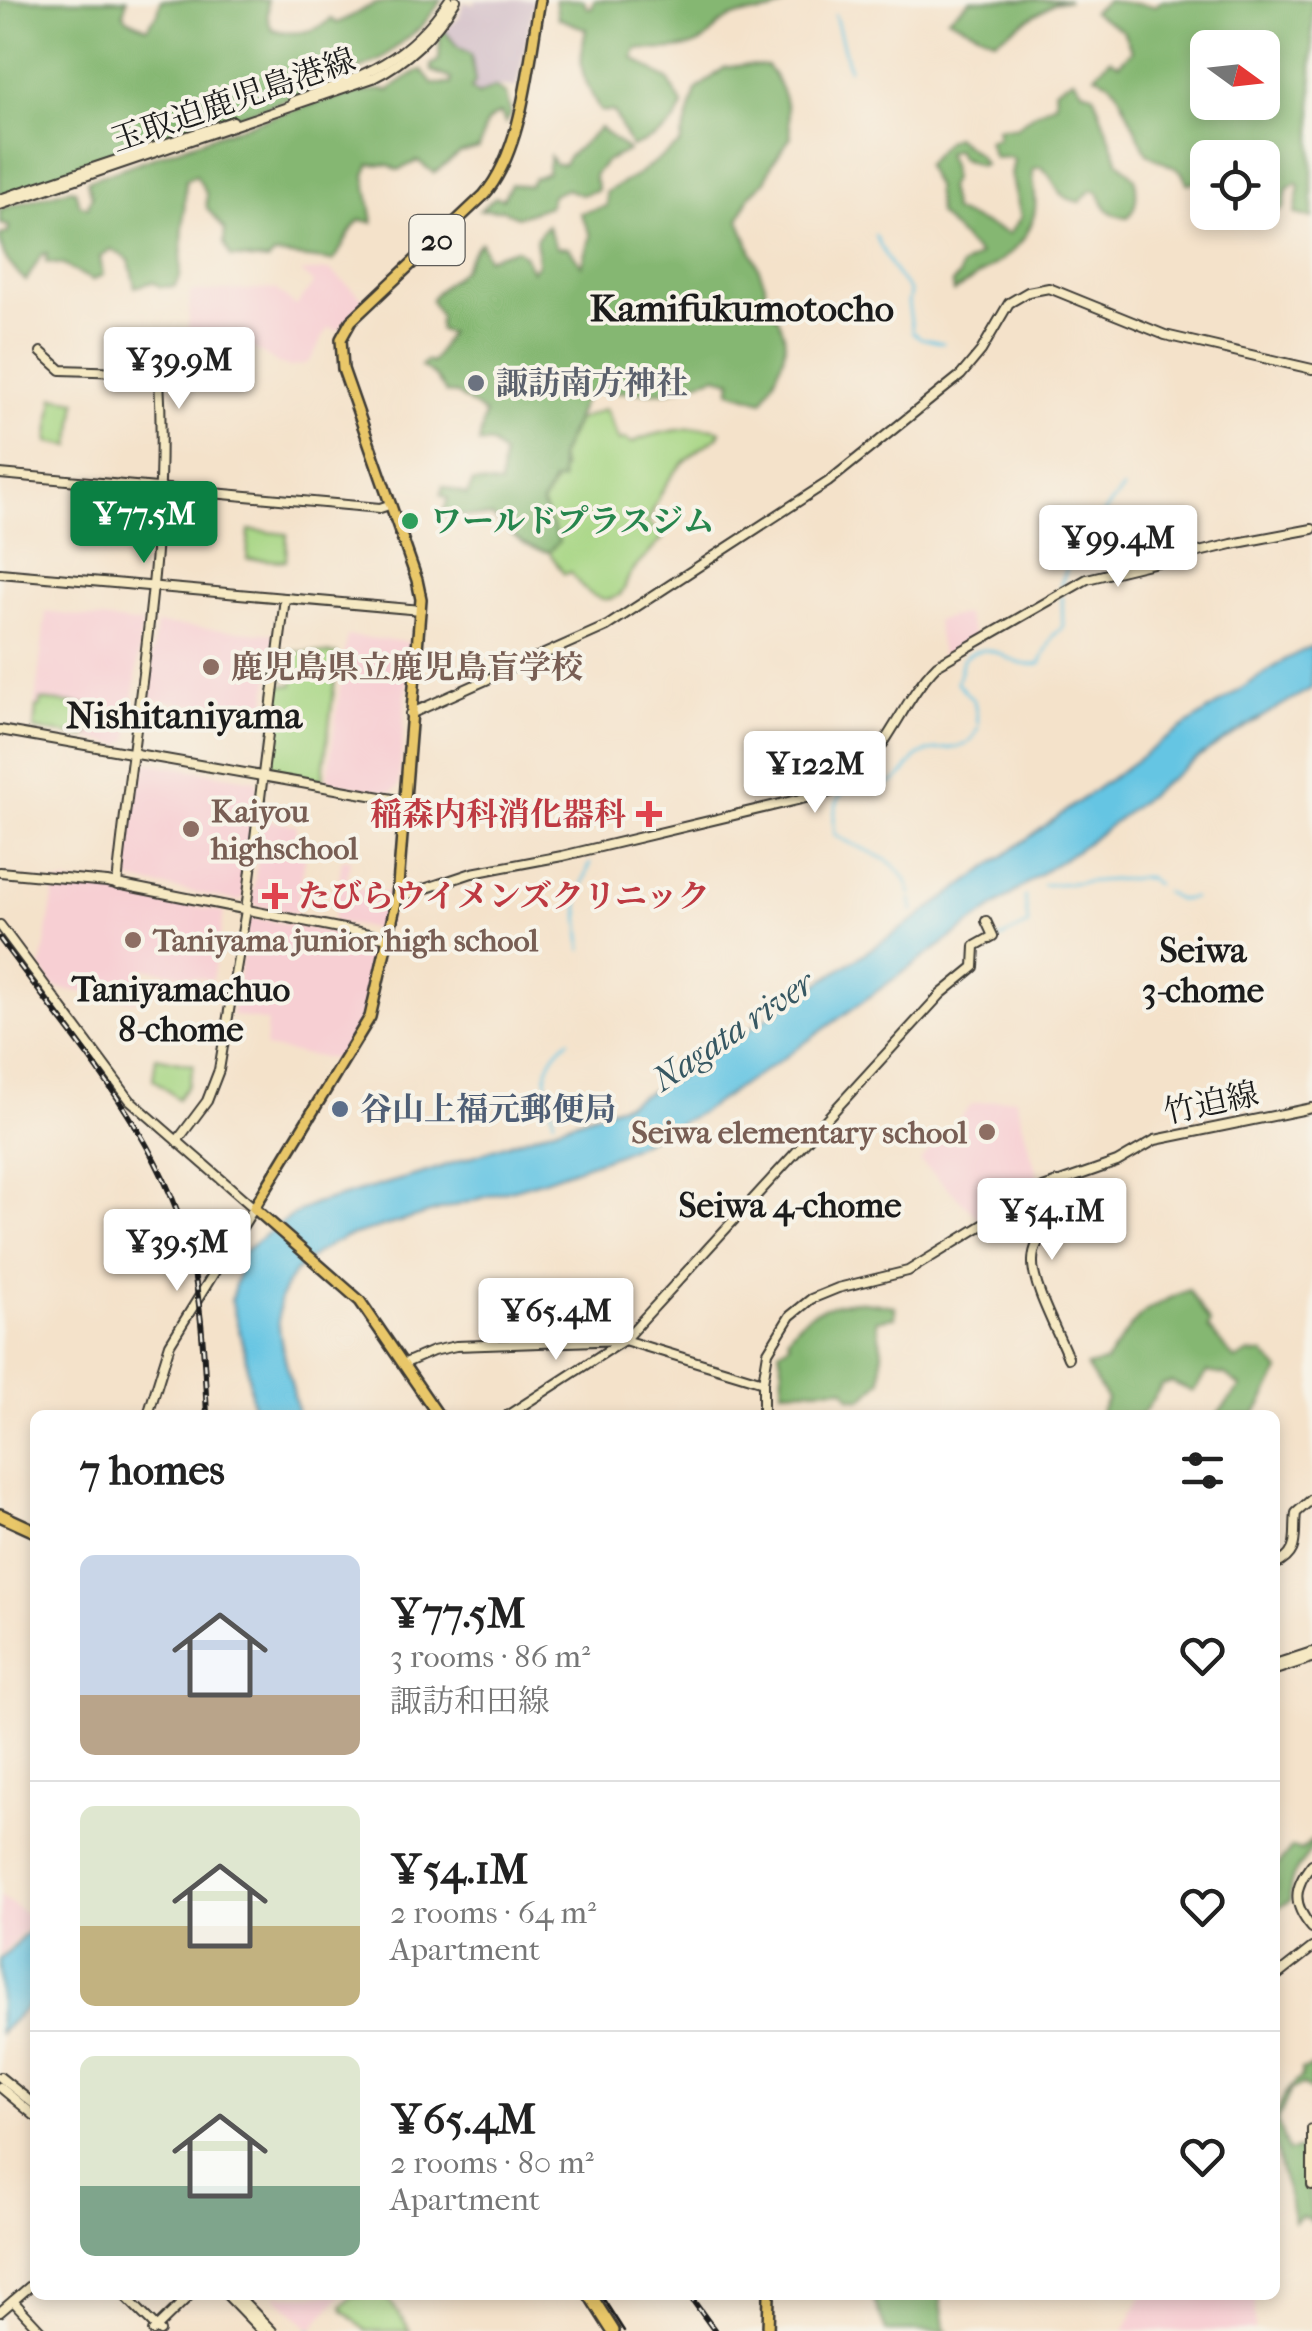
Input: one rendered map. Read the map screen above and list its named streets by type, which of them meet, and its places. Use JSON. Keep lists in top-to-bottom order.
{
  "streets": {
    "main road": ["20"],
    "street": ["玉取迫鹿児島港線", "竹迫線"]
  },
  "districts": [
    "Kamifukumotocho",
    "Nishitaniyama",
    "Seiwa 3-chome",
    "Taniyamachuo 8-chome",
    "Seiwa 4-chome"
  ],
  "water": ["Nagata river"],
  "places": {
    "other": [
      "諏訪南方神社",
      "ワールドプラスジム",
      "鹿児島県立鹿児島盲学校",
      "Kaiyou highschool",
      "Taniyama junior high school",
      "谷山上福元郵便局",
      "Seiwa elementary school"
    ],
    "health": ["稲森内科消化器科", "たびらウイメンズクリニック"]
  },
  "north": "right",
  "page": {
    "price": [
      "¥39.9M",
      "¥77.5M",
      "¥99.4M",
      "¥122M",
      "¥54.1M",
      "¥39.5M",
      "¥65.4M"
    ],
    "heading": "7 homes",
    "list": [
      {
        "name": "¥77.5M",
        "note": "3 rooms · 86 m² · 諏訪和田線"
      },
      {
        "name": "¥54.1M",
        "note": "2 rooms · 64 m² · Apartment"
      },
      {
        "name": "¥65.4M",
        "note": "2 rooms · 80 m² · Apartment"
      }
    ]
  }
}
